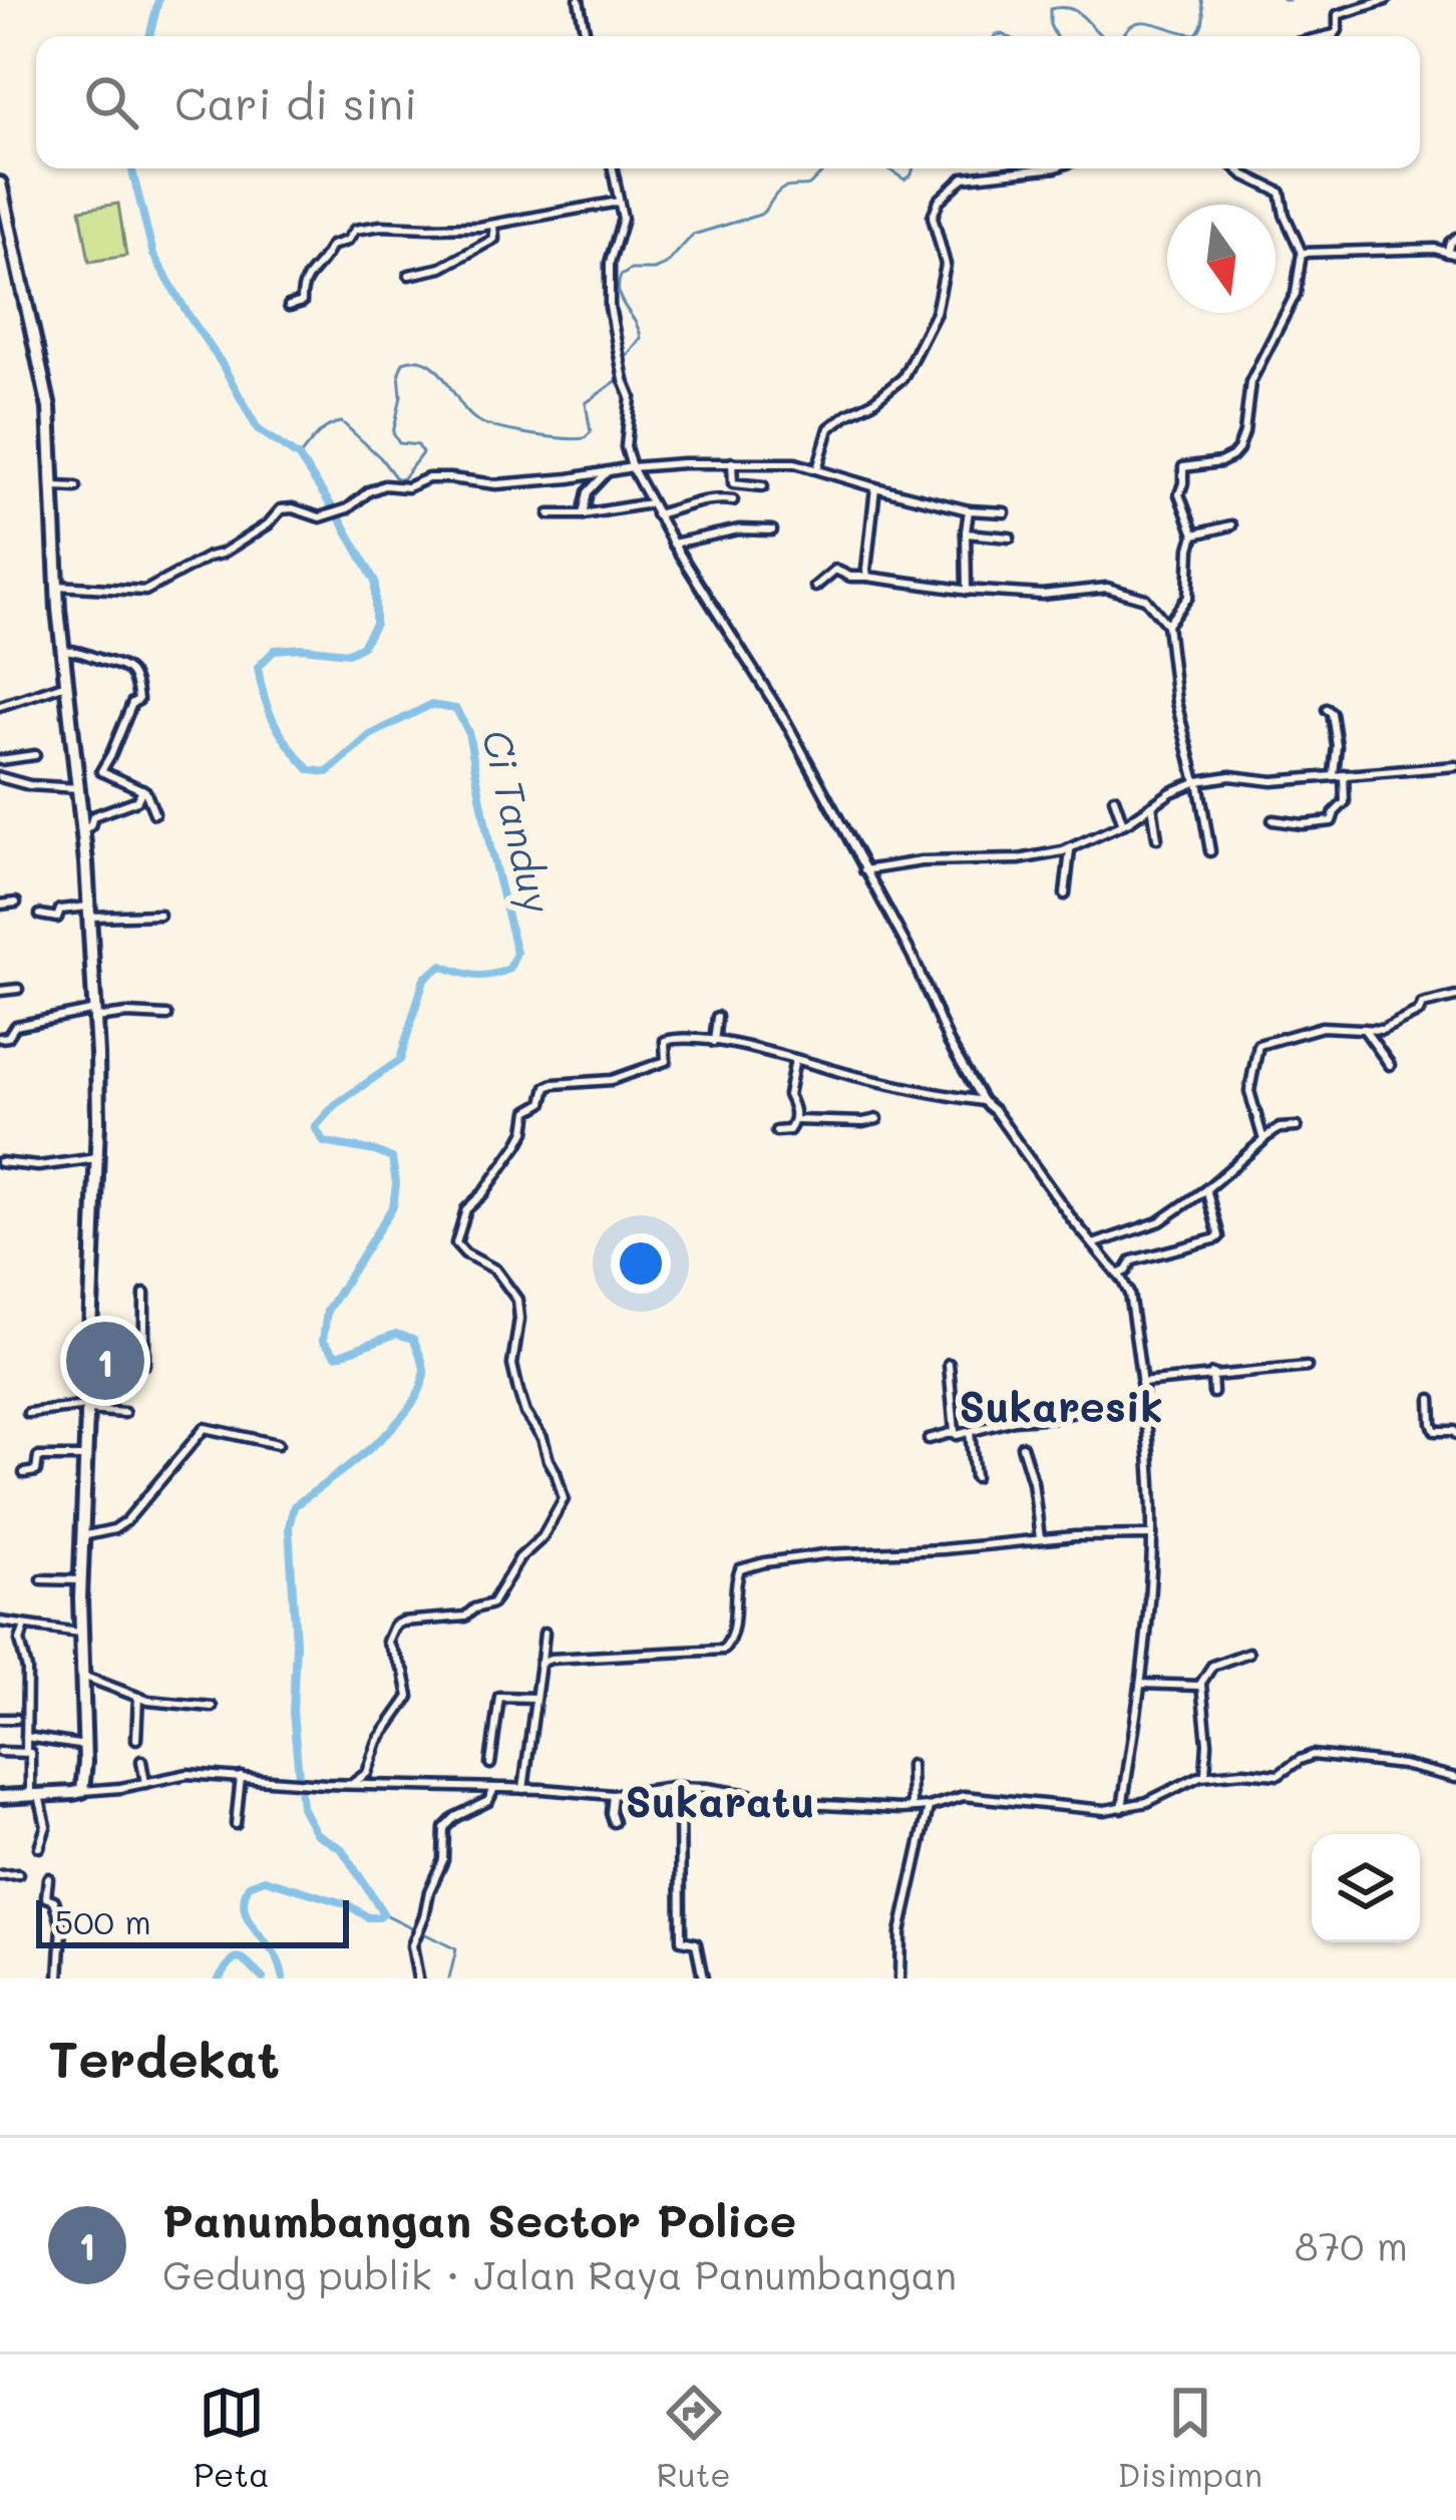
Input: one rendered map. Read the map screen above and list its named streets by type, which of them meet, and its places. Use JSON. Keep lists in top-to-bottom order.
{
  "districts": ["Sukaresik", "Sukaratu"],
  "water": ["Ci Tanduy"],
  "scale_bar": "500 m",
  "north": "bottom",
  "page": {
    "search": "Cari di sini",
    "pins": "1",
    "scale": "500 m",
    "heading": "Terdekat",
    "list": [
      {
        "mark": "1",
        "name": "Panumbangan Sector Police",
        "note": "Gedung publik · Jalan Raya Panumbangan",
        "value": "870 m"
      }
    ],
    "nav": ["Peta", "Rute", "Disimpan"]
  }
}
